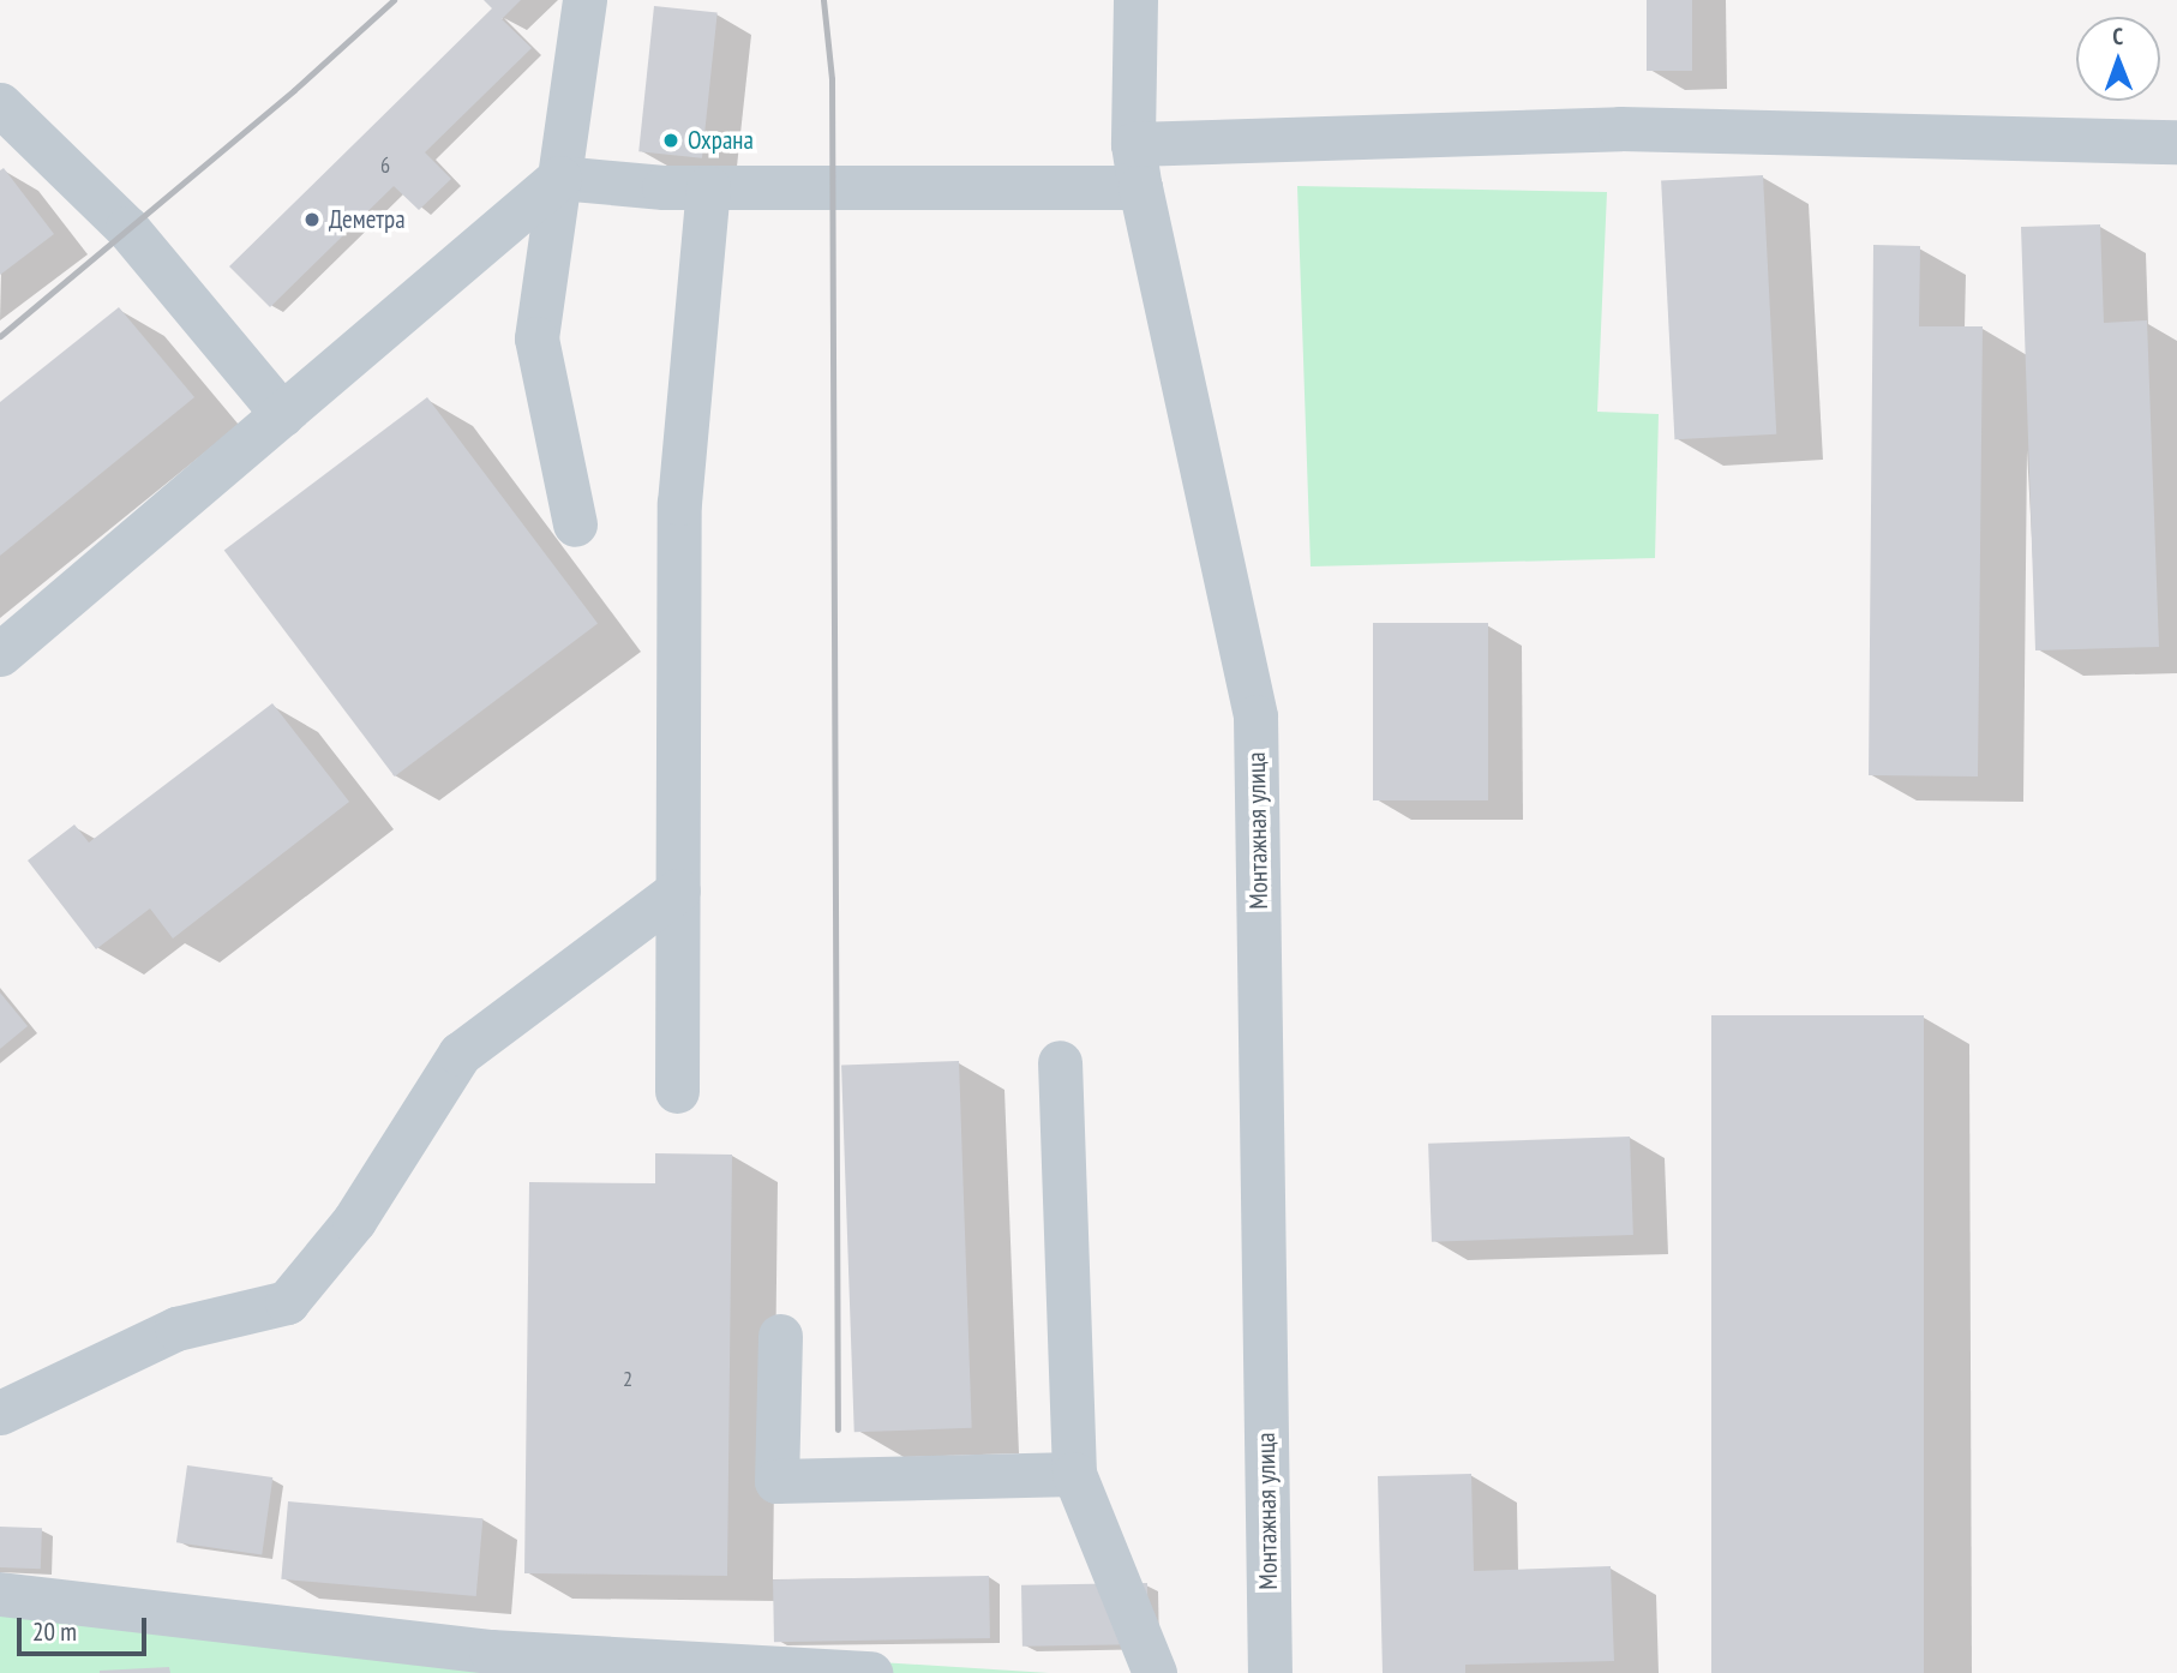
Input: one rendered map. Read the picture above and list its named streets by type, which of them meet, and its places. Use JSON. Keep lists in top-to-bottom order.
{
  "streets": {
    "street": ["Монтажная улица"]
  },
  "places": ["Охрана", "Деметра"],
  "house_numbers": ["6", "2"],
  "scale_bar": "20 m",
  "north": "top"
}
